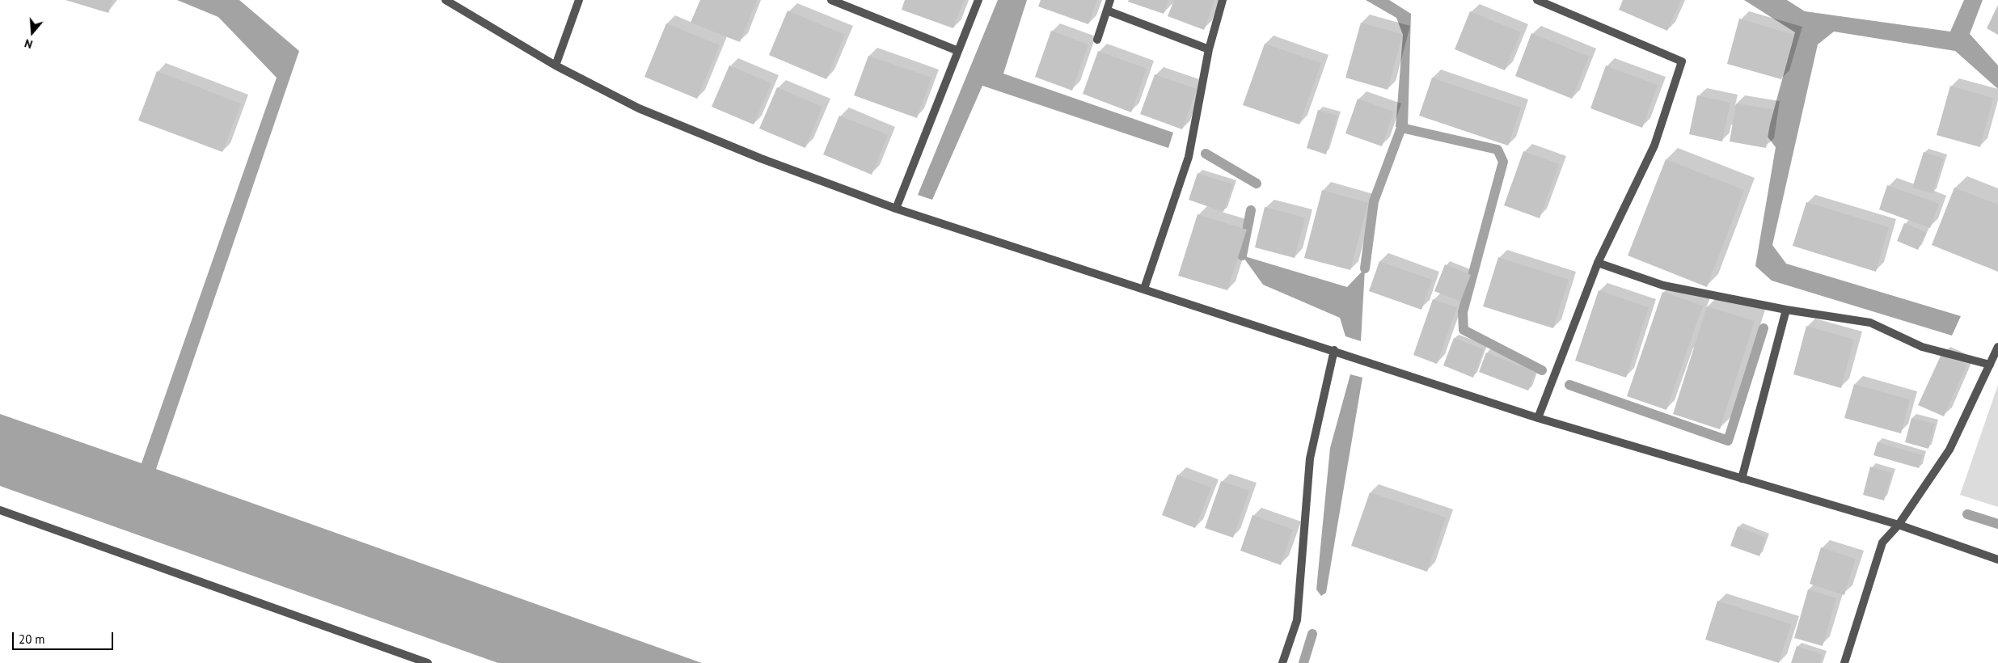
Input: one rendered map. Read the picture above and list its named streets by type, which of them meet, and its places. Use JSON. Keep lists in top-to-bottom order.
{
  "scale_bar": "20 m",
  "north": "bottom"
}
